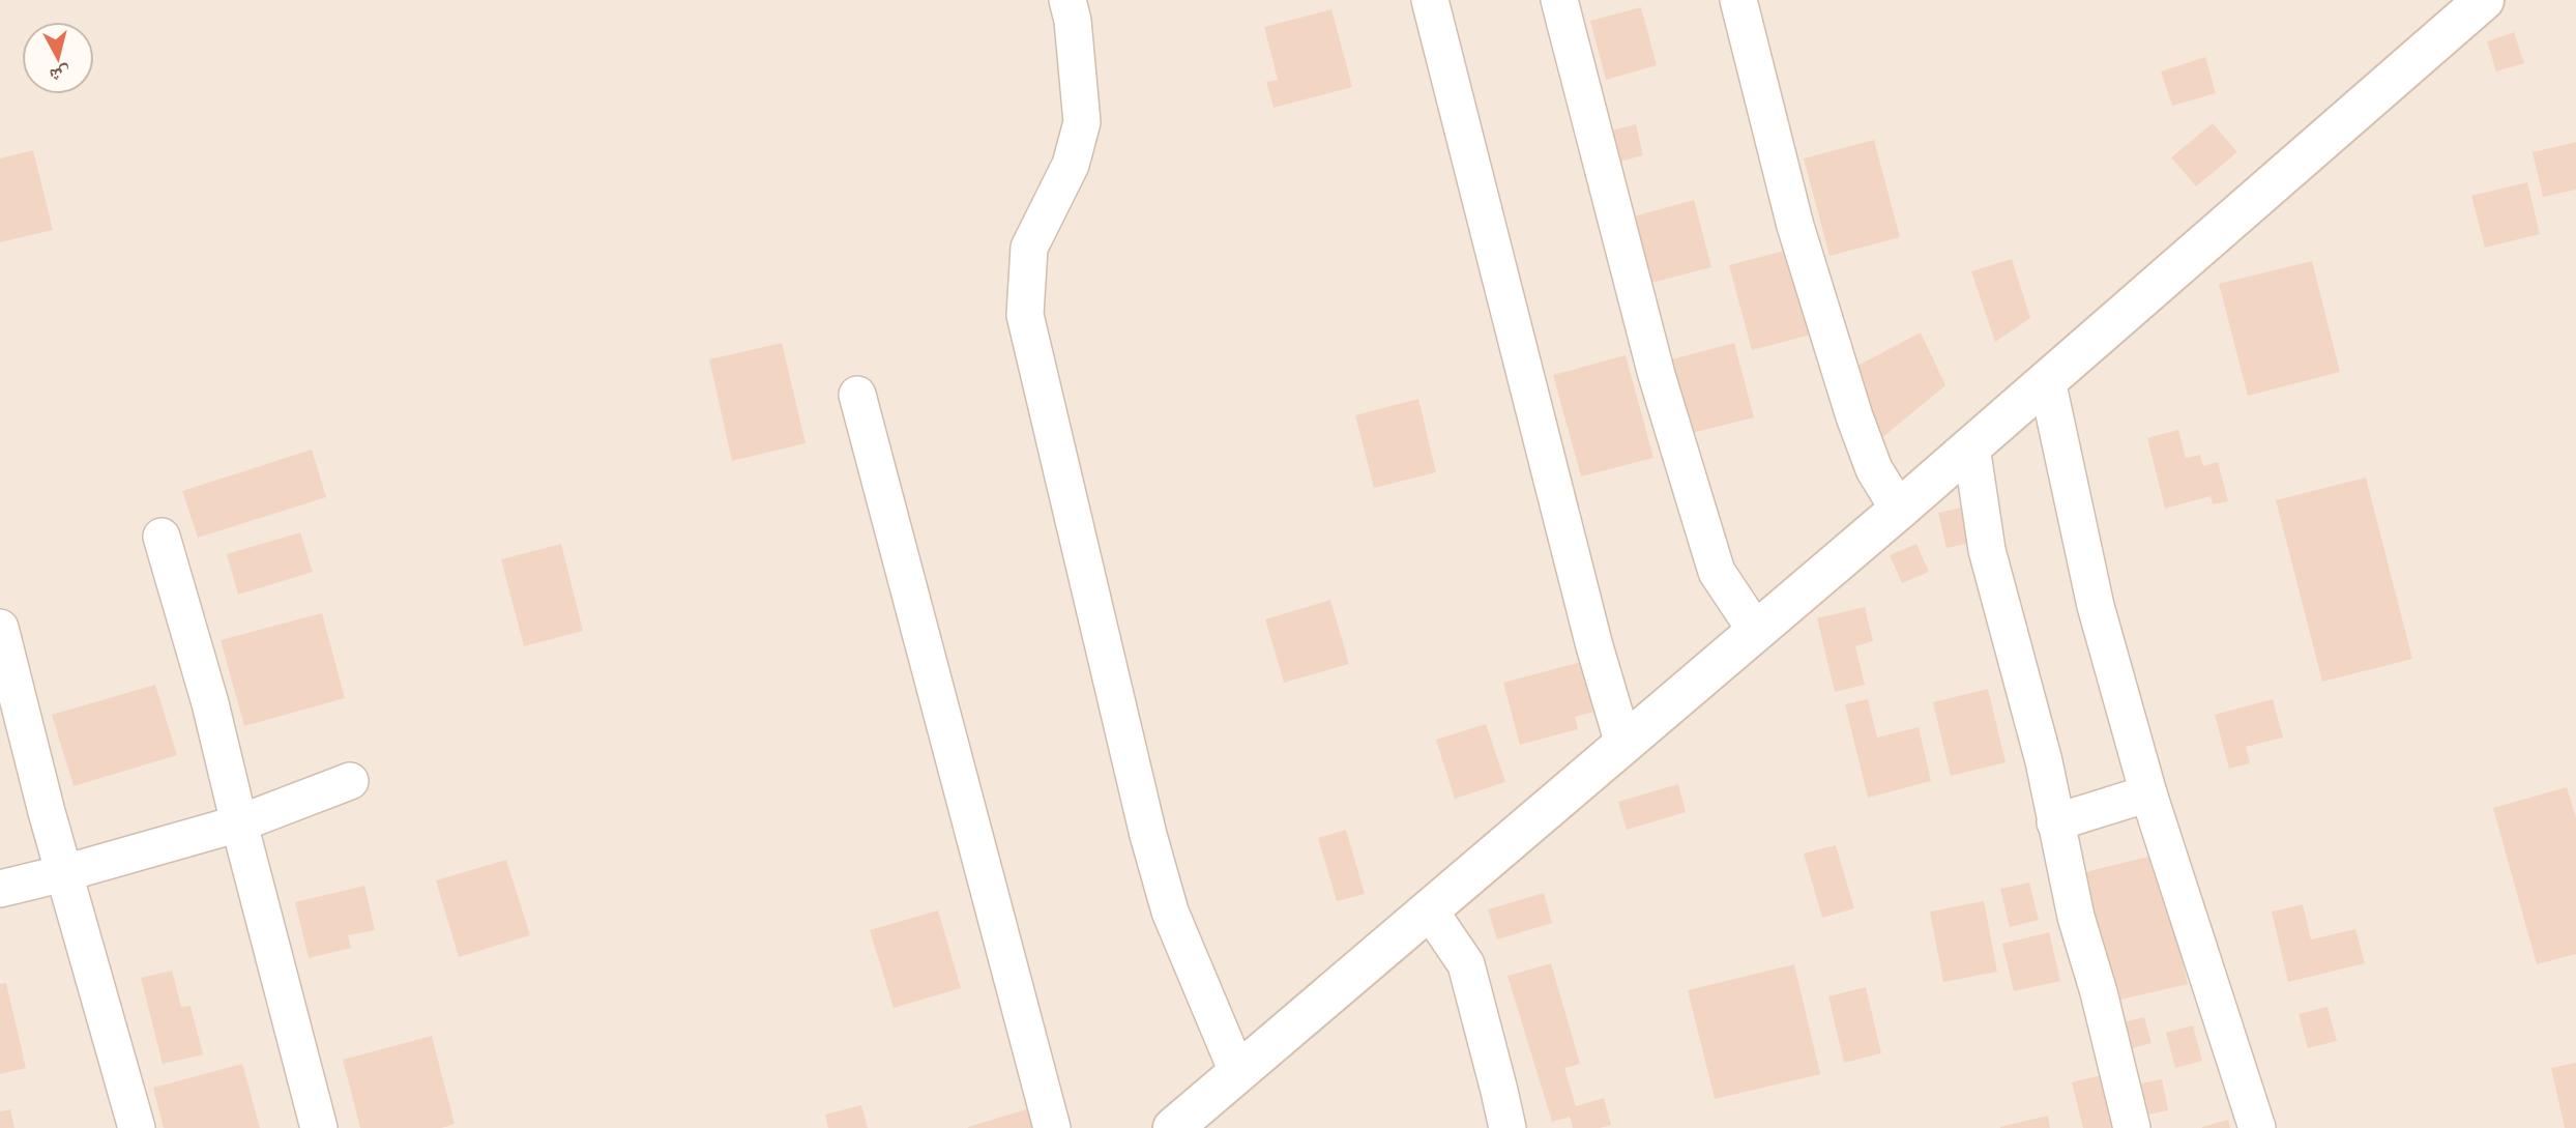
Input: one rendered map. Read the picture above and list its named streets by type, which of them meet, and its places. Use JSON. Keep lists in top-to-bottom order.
{
  "north": "bottom"
}
